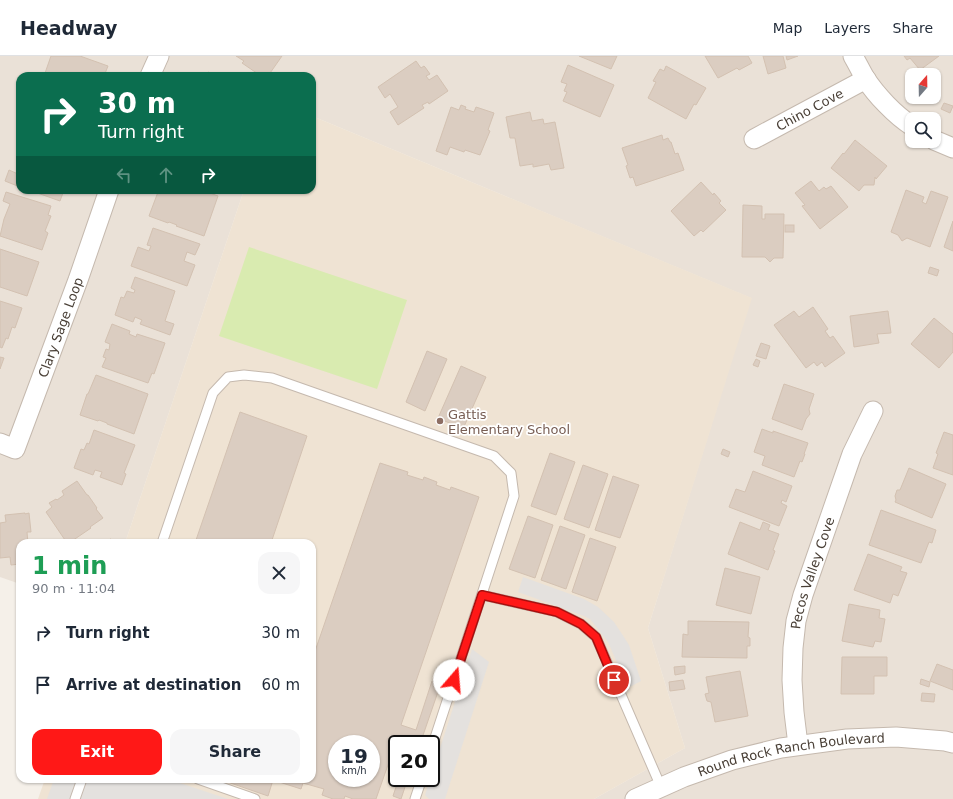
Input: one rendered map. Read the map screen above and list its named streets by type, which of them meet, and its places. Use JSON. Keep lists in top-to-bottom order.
{
  "streets": {
    "street": [
      "Chino Cove",
      "Clary Sage Loop",
      "Pecos Valley Cove",
      "Round Rock Ranch Boulevard"
    ]
  },
  "crossings": [
    ["Pecos Valley Cove", "Round Rock Ranch Boulevard"]
  ],
  "places": ["Gattis Elementary School"],
  "north": "top",
  "page": {
    "header": "Headway",
    "nav": ["Map", "Layers", "Share"],
    "turn": ["30 m", "Turn right"],
    "heading": ["1 min", "90 m · 11:04"],
    "list": [
      {
        "name": "Turn right",
        "value": "30 m"
      },
      {
        "name": "Arrive at destination",
        "value": "60 m"
      }
    ],
    "buttons": ["Exit", "Share"],
    "speed": "19 km/h",
    "limit": "20"
  }
}
